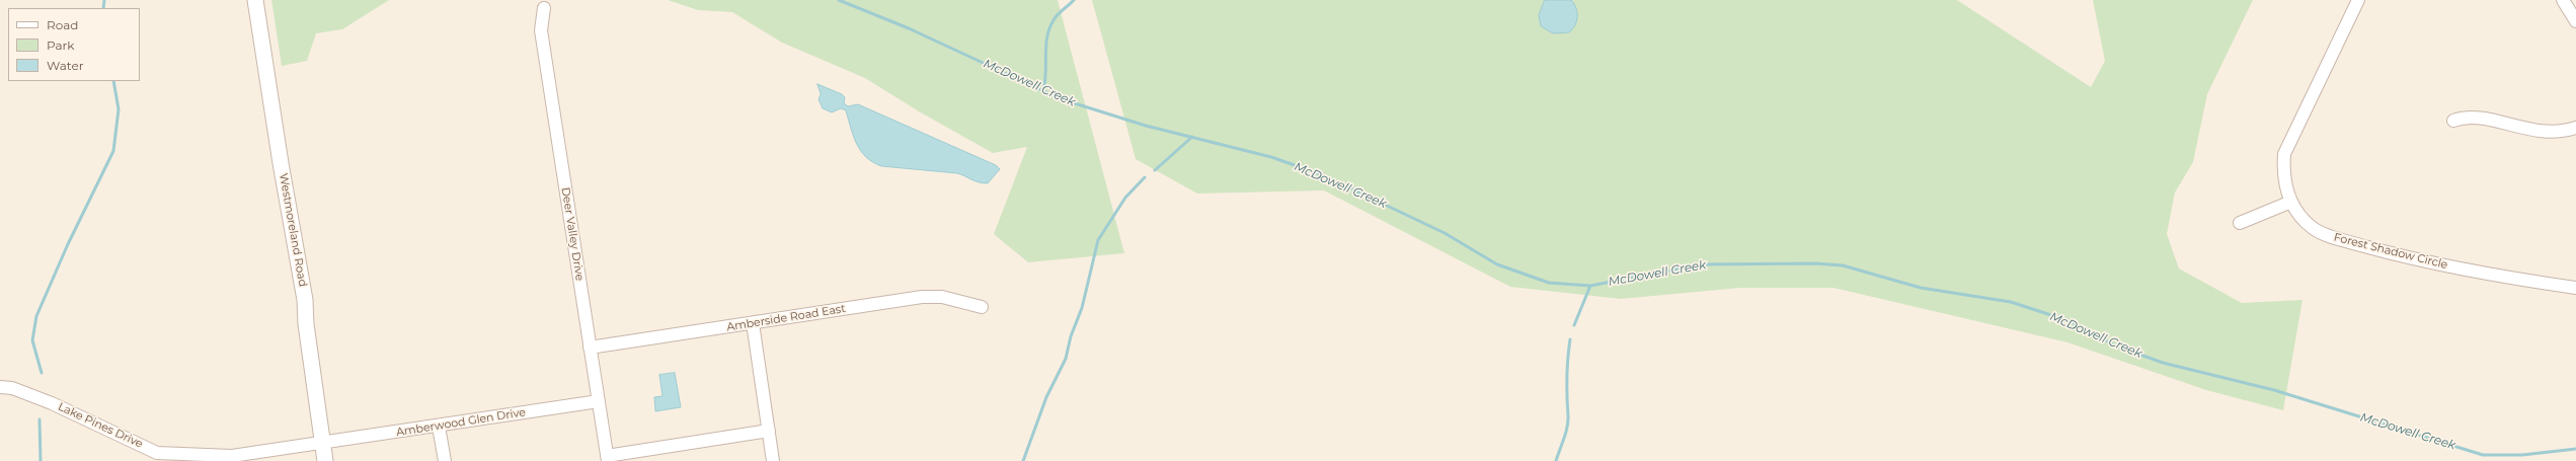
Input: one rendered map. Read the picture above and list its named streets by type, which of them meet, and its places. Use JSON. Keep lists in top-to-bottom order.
{
  "streets": {
    "street": [
      "Westmoreland Road",
      "Deer Valley Drive",
      "Forest Shadow Circle",
      "Amberside Road East",
      "Amberwood Glen Drive",
      "Lake Pines Drive"
    ]
  },
  "crossings": [
    ["Westmoreland Road", "Amberwood Glen Drive"],
    ["Westmoreland Road", "Lake Pines Drive"],
    ["Deer Valley Drive", "Amberside Road East"],
    ["Deer Valley Drive", "Amberwood Glen Drive"],
    ["Amberwood Glen Drive", "Lake Pines Drive"]
  ],
  "water": ["McDowell Creek"],
  "legend": ["Road", "Park", "Water"]
}
